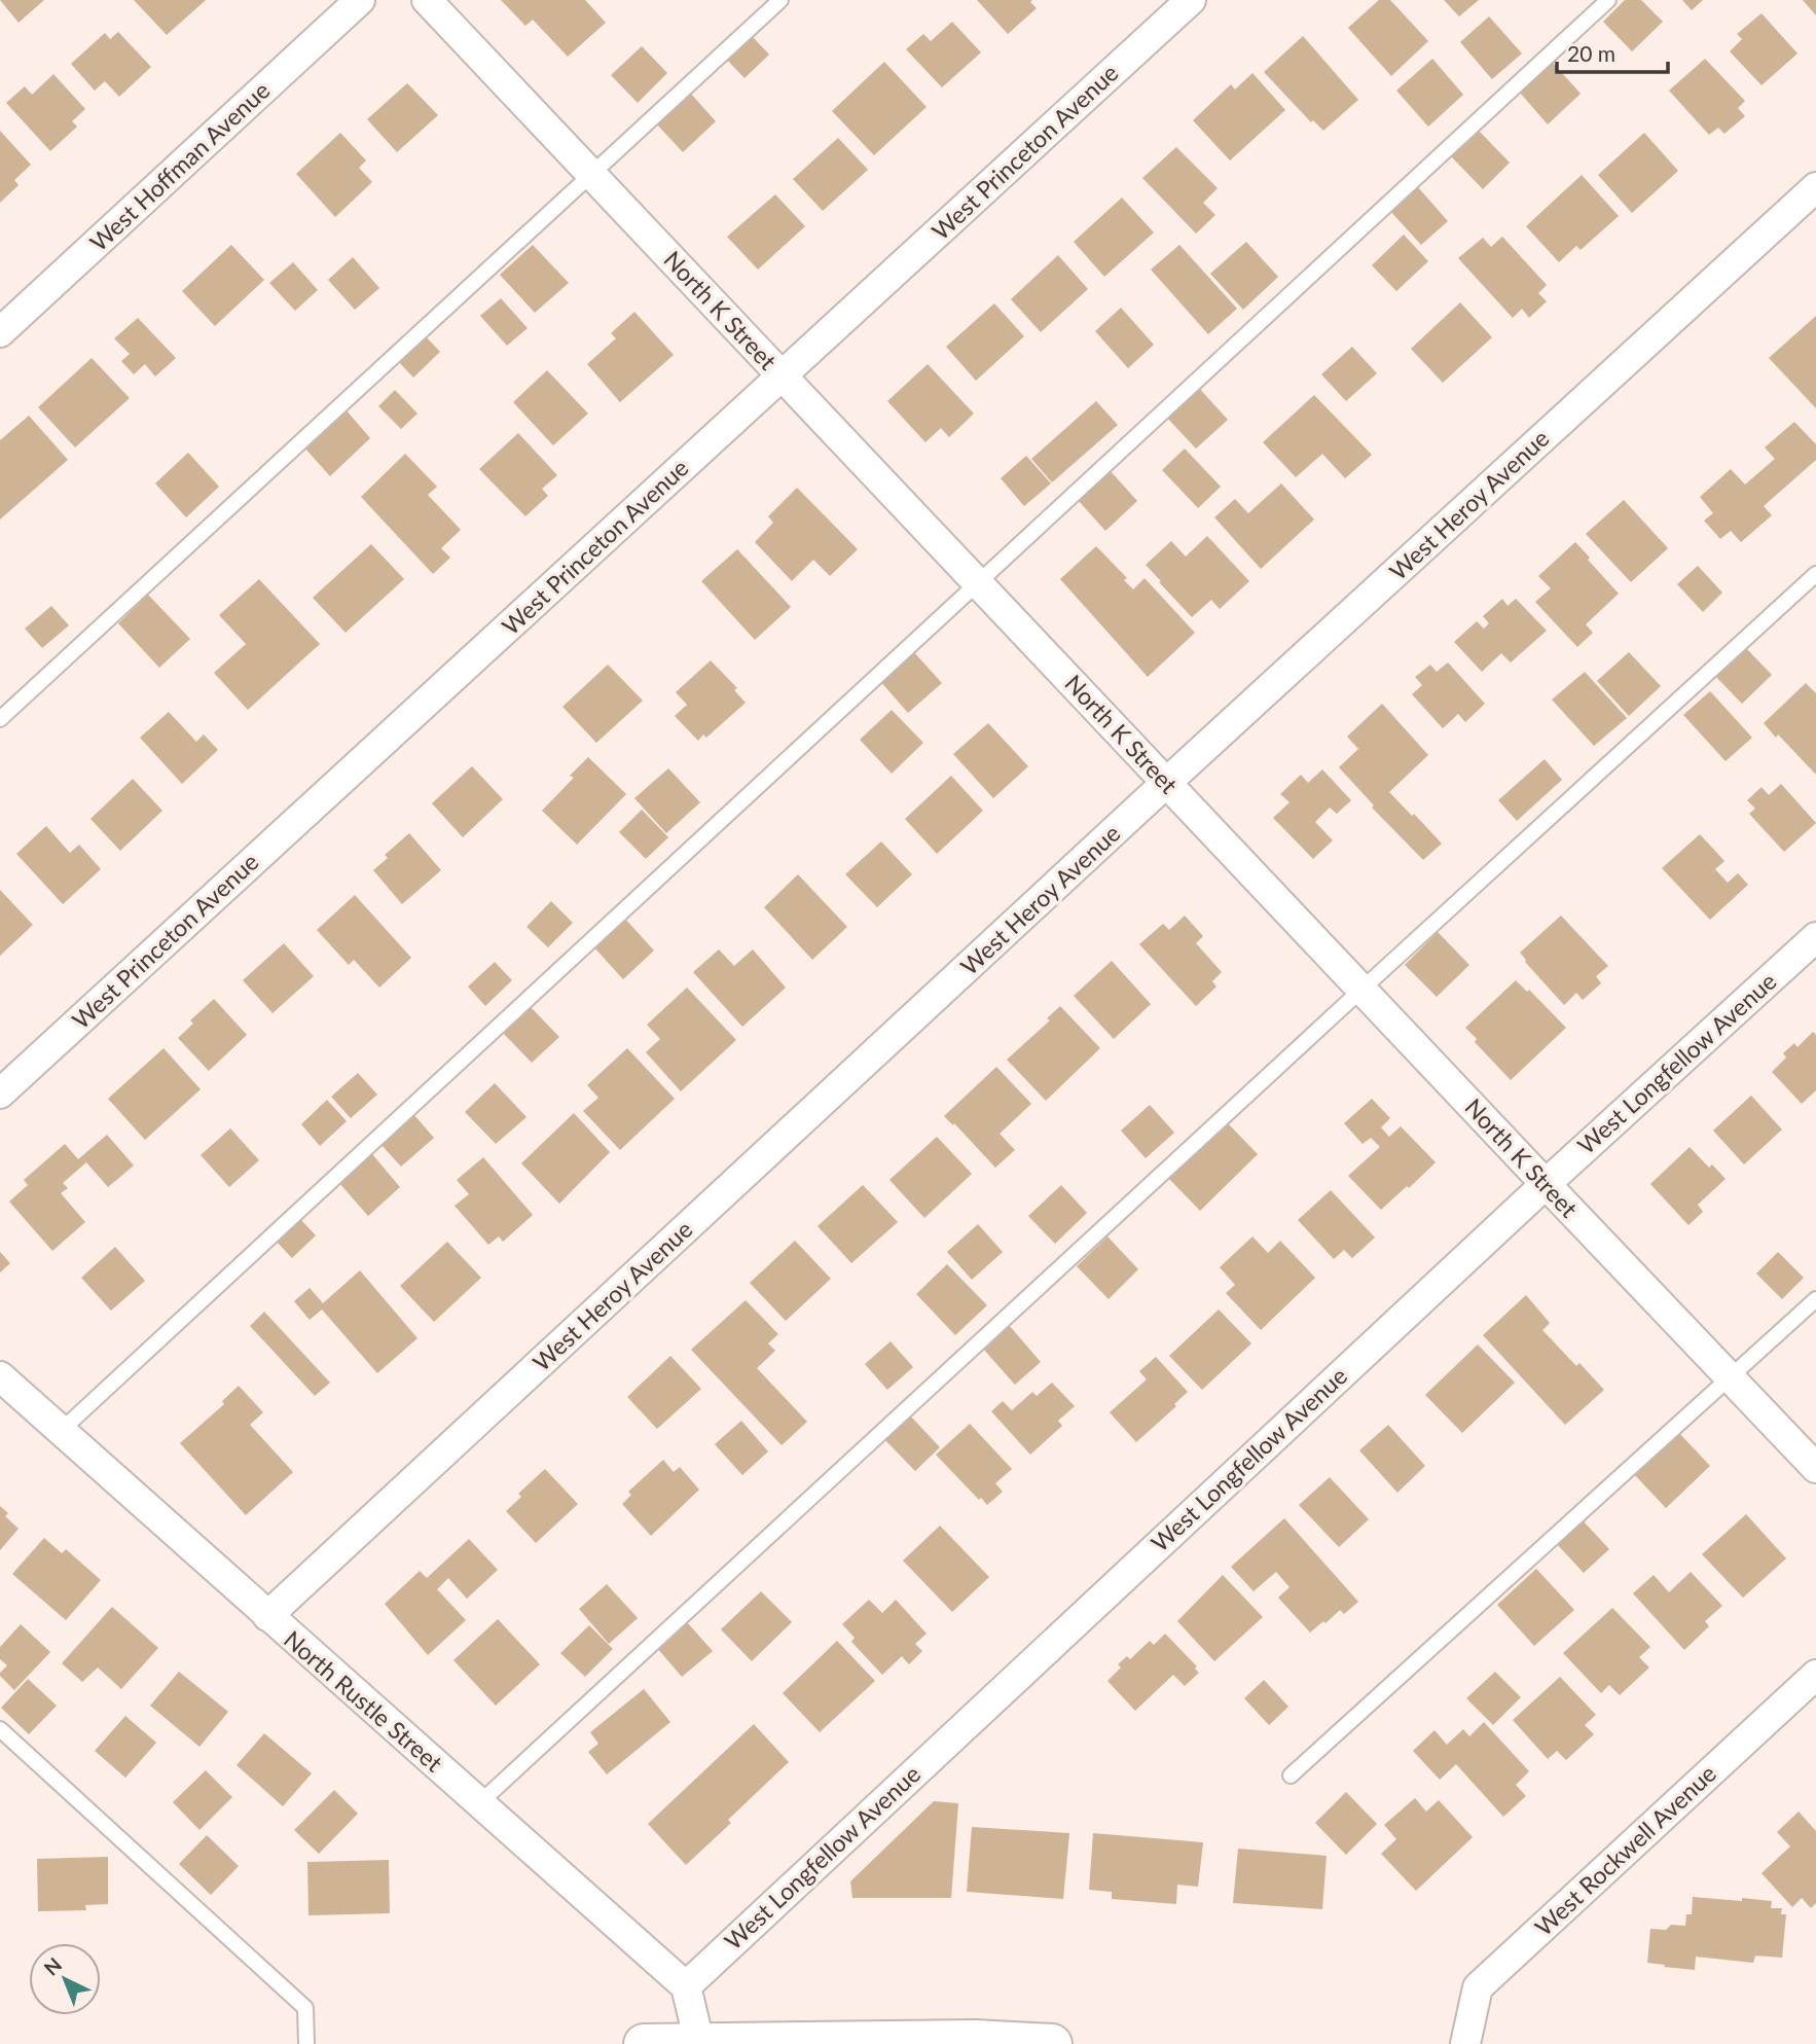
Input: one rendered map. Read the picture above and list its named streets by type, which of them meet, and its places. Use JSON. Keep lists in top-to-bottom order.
{
  "streets": {
    "street": [
      "West Princeton Avenue",
      "West Hoffman Avenue",
      "North K Street",
      "West Heroy Avenue",
      "West Longfellow Avenue",
      "North Rustle Street",
      "West Rockwell Avenue"
    ]
  },
  "crossings": [
    ["West Princeton Avenue", "North K Street"],
    ["North K Street", "West Heroy Avenue"],
    ["North K Street", "West Longfellow Avenue"],
    ["West Heroy Avenue", "North Rustle Street"],
    ["West Longfellow Avenue", "North Rustle Street"]
  ],
  "scale_bar": "20 m",
  "north": "top left"
}
